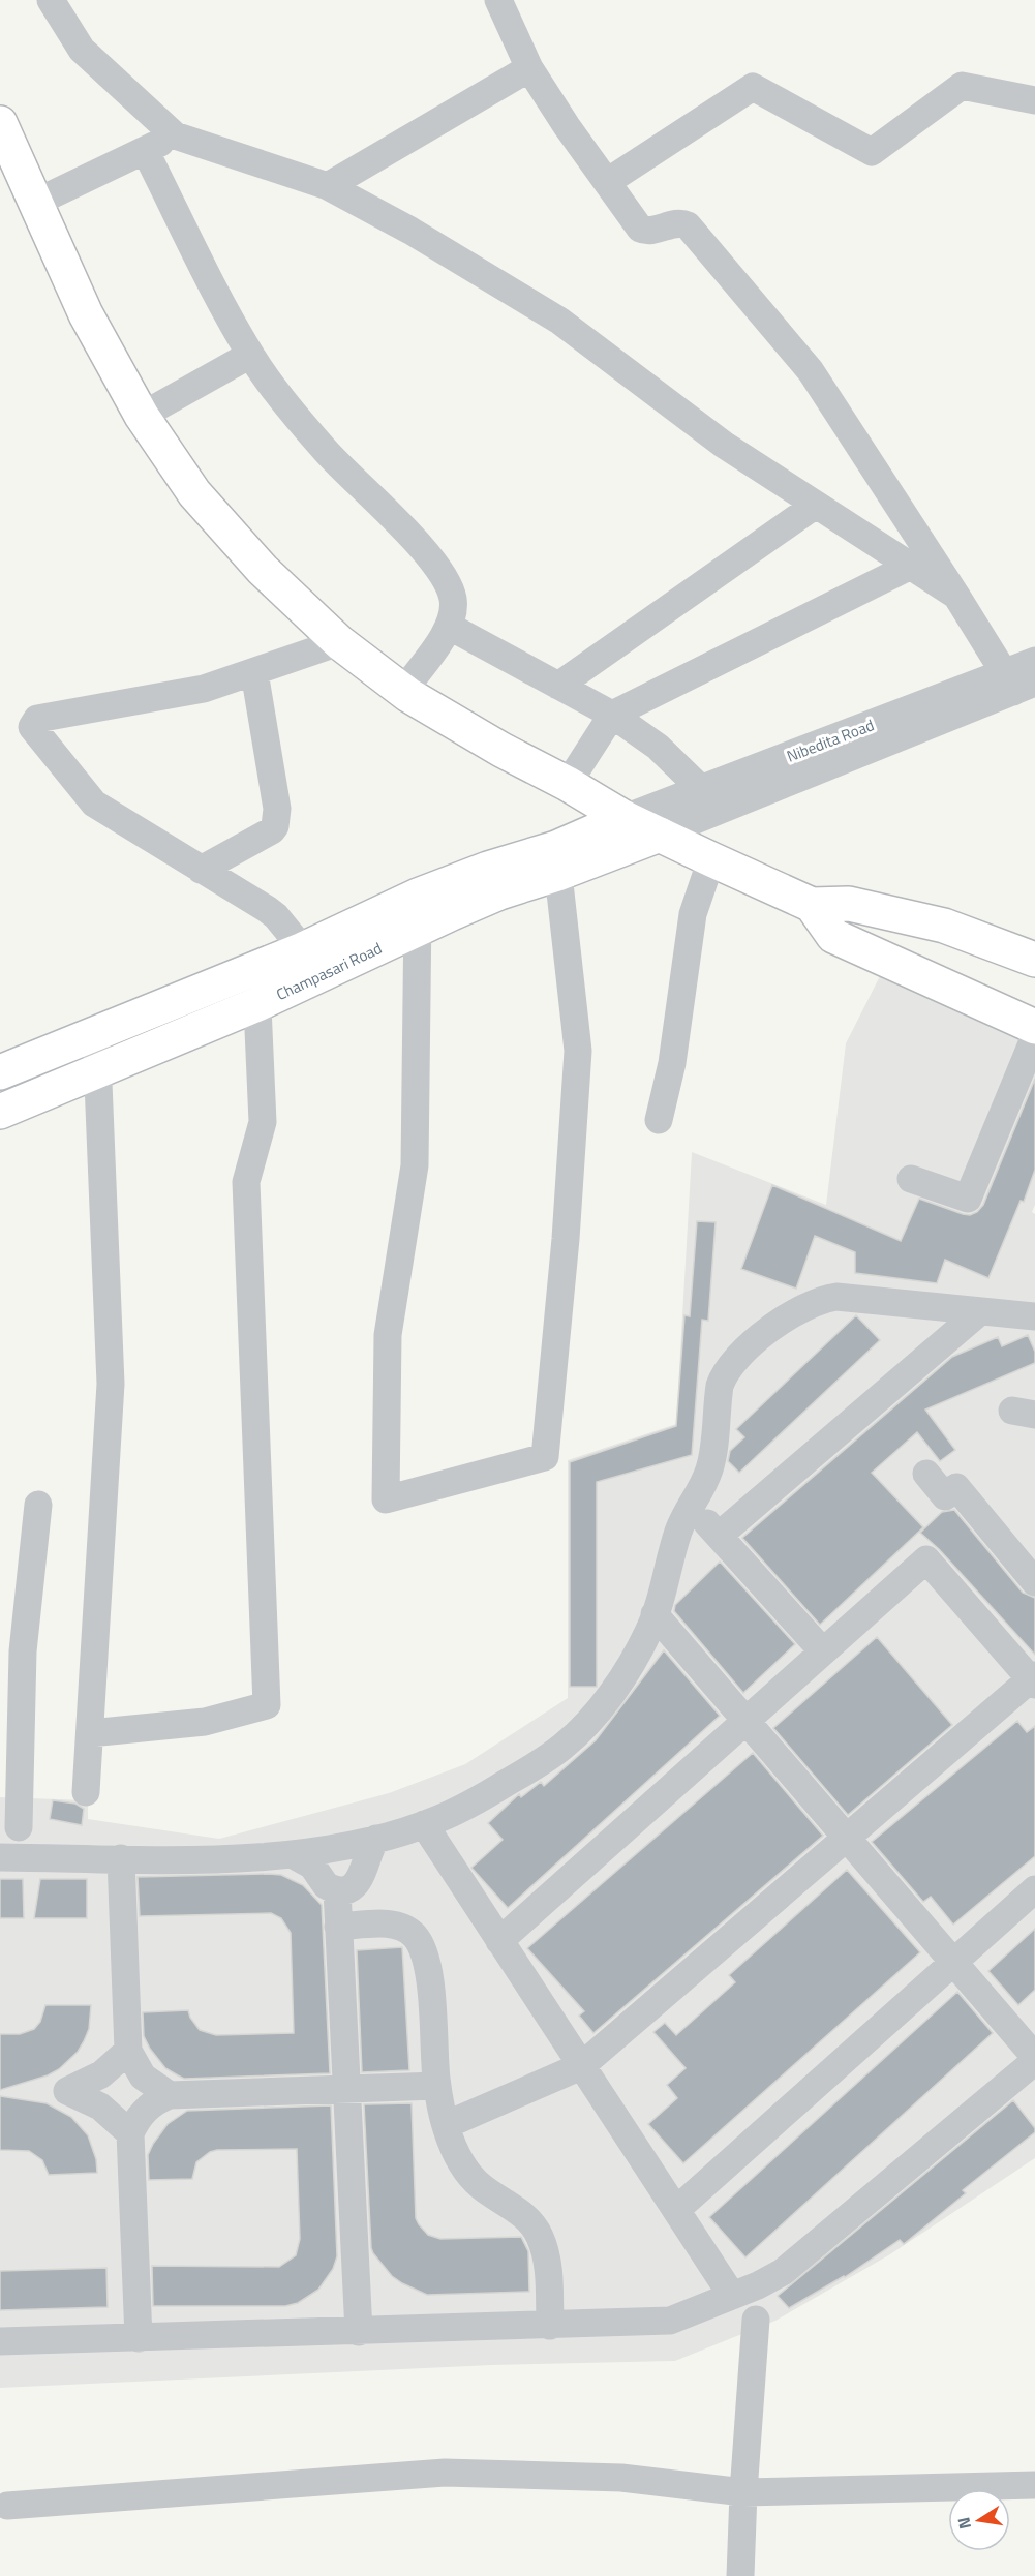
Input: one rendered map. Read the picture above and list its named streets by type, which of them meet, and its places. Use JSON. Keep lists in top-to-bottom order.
{
  "streets": {
    "main road": ["Champasari Road"],
    "street": ["Nibedita Road"]
  },
  "crossings": [
    ["Nibedita Road", "Champasari Road"]
  ],
  "north": "left"
}
